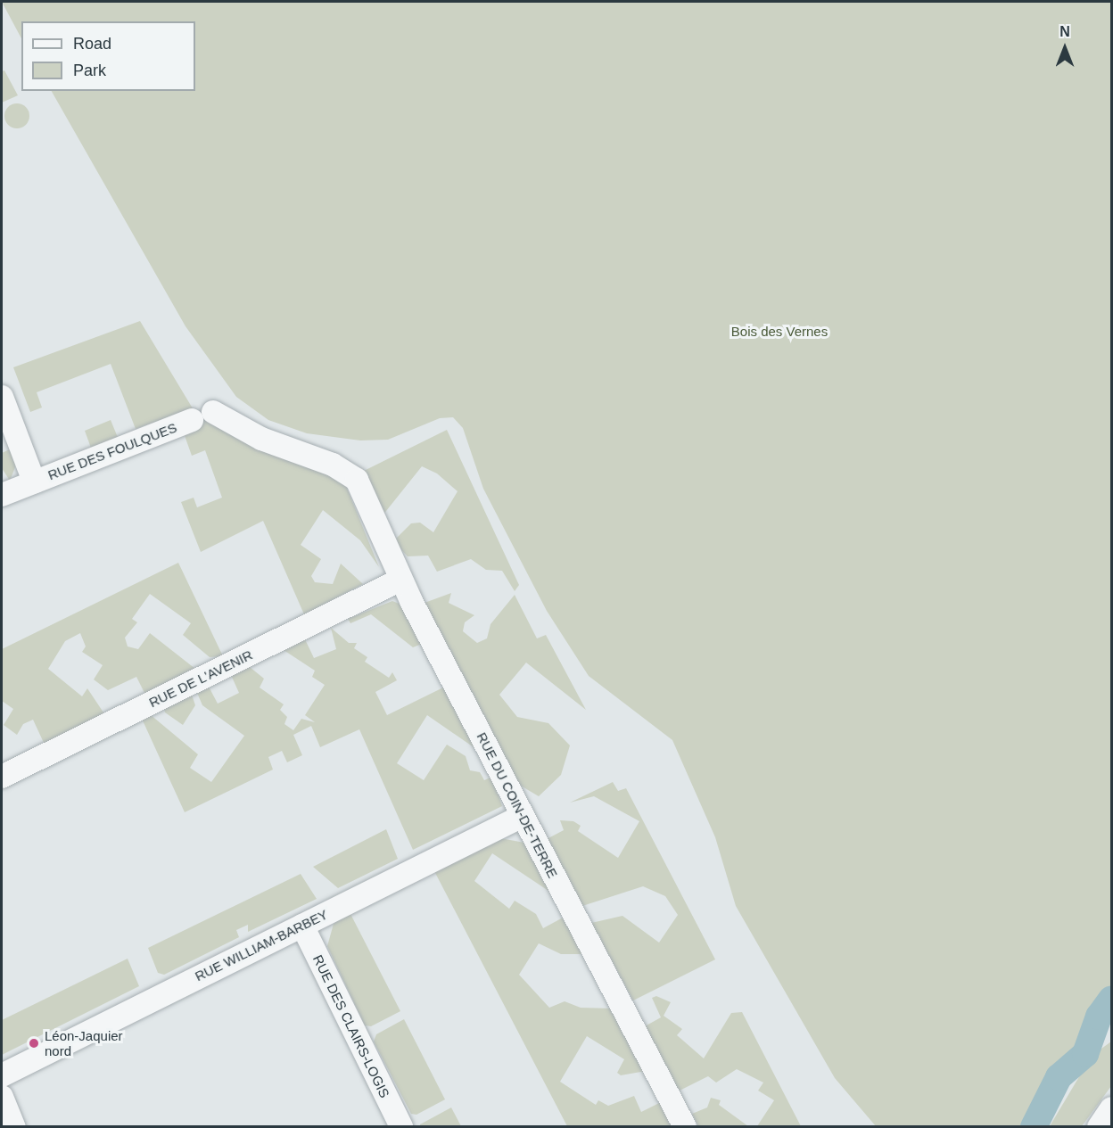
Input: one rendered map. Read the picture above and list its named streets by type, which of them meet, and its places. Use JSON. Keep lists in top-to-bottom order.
{
  "streets": {
    "street": [
      "RUE DES FOULQUES",
      "RUE DE L'AVENIR",
      "RUE DU COIN-DE-TERRE",
      "RUE WILLIAM-BARBEY",
      "RUE DES CLAIRS-LOGIS"
    ]
  },
  "crossings": [
    ["RUE DE L'AVENIR", "RUE DU COIN-DE-TERRE"],
    ["RUE DU COIN-DE-TERRE", "RUE WILLIAM-BARBEY"],
    ["RUE WILLIAM-BARBEY", "RUE DES CLAIRS-LOGIS"]
  ],
  "parks": ["Bois des Vernes"],
  "places": ["Léon-Jaquier nord"],
  "legend": ["Road", "Park"],
  "north": "top"
}
